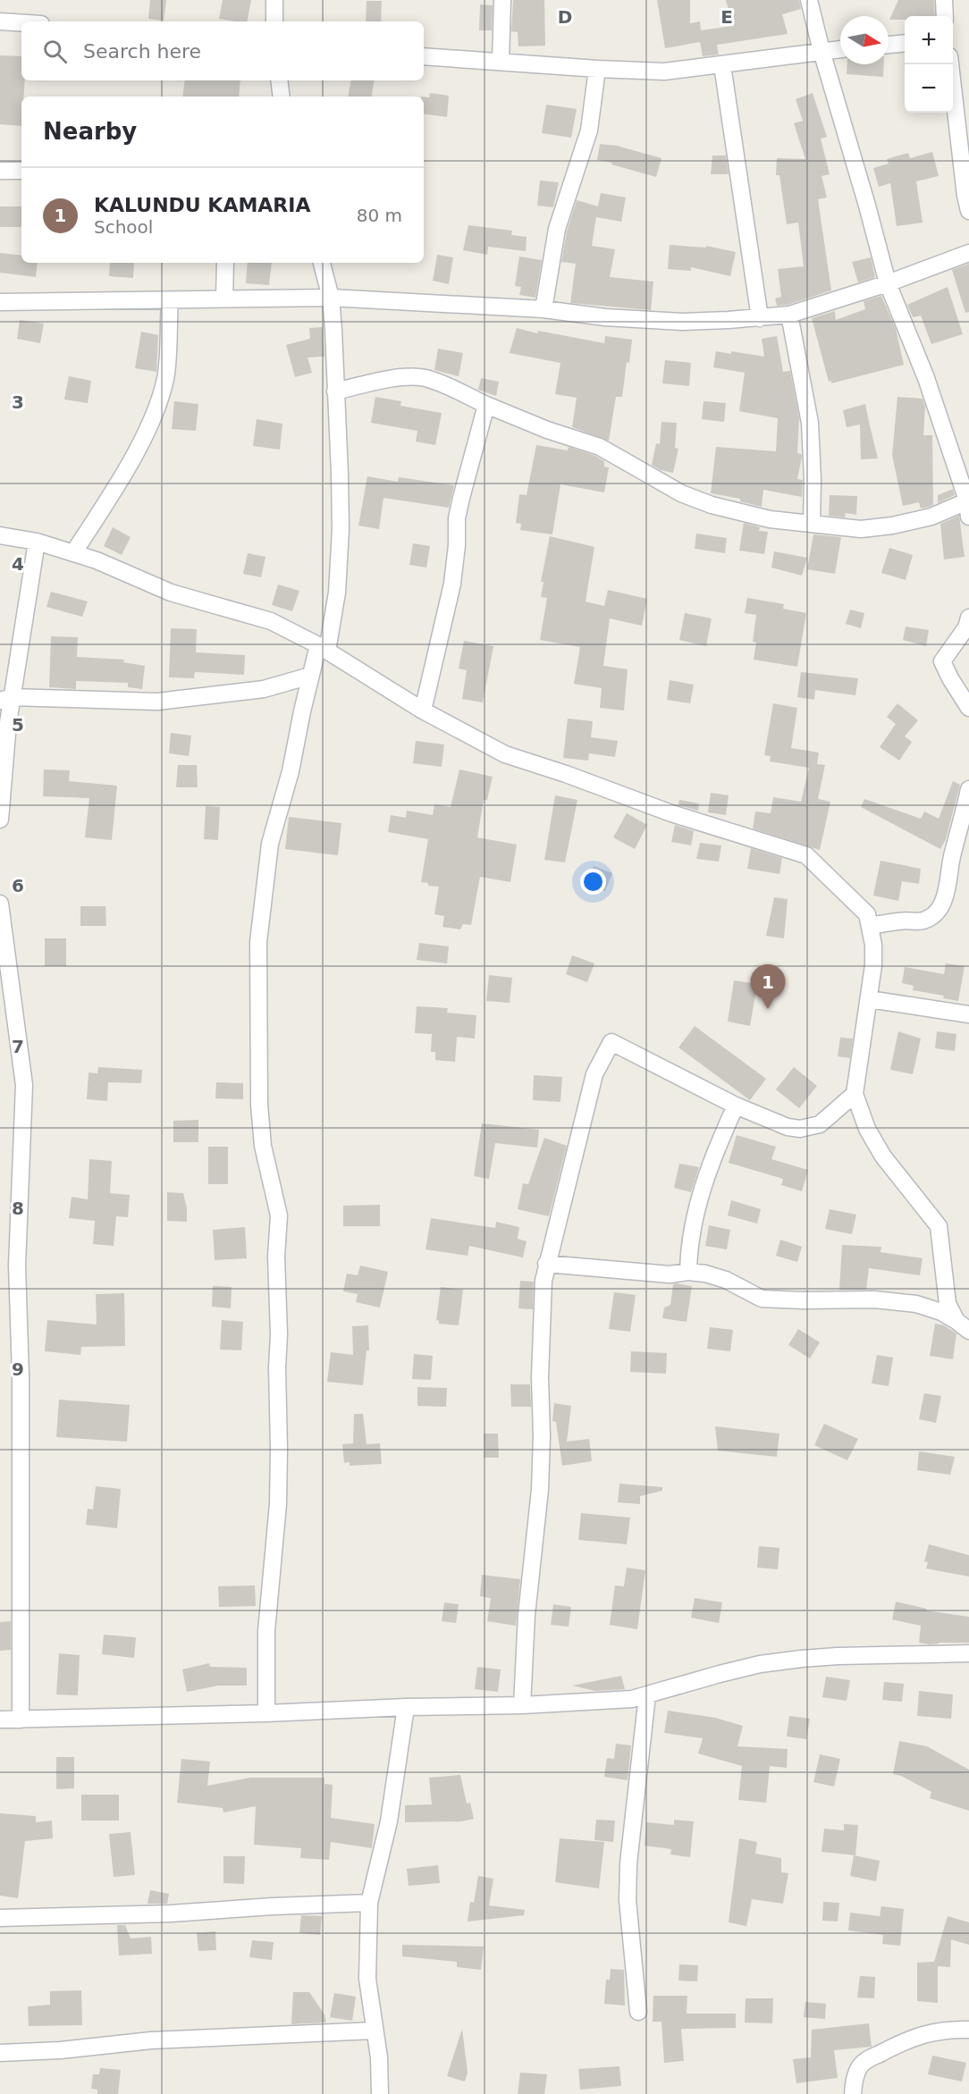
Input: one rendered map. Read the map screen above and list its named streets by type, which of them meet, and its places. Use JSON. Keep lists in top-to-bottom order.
{
  "north": "right",
  "page": {
    "map_buttons": ["+", "−"],
    "search": "Search here",
    "heading": "Nearby",
    "list": [
      {
        "mark": "1",
        "name": "KALUNDU KAMARIA",
        "note": "School",
        "value": "80 m"
      }
    ],
    "pins": "1"
  },
  "grid": {
    "columns": ["D", "E"],
    "rows": [
      "3",
      "4",
      "5",
      "6",
      "7",
      "8",
      "9"
    ]
  }
}
